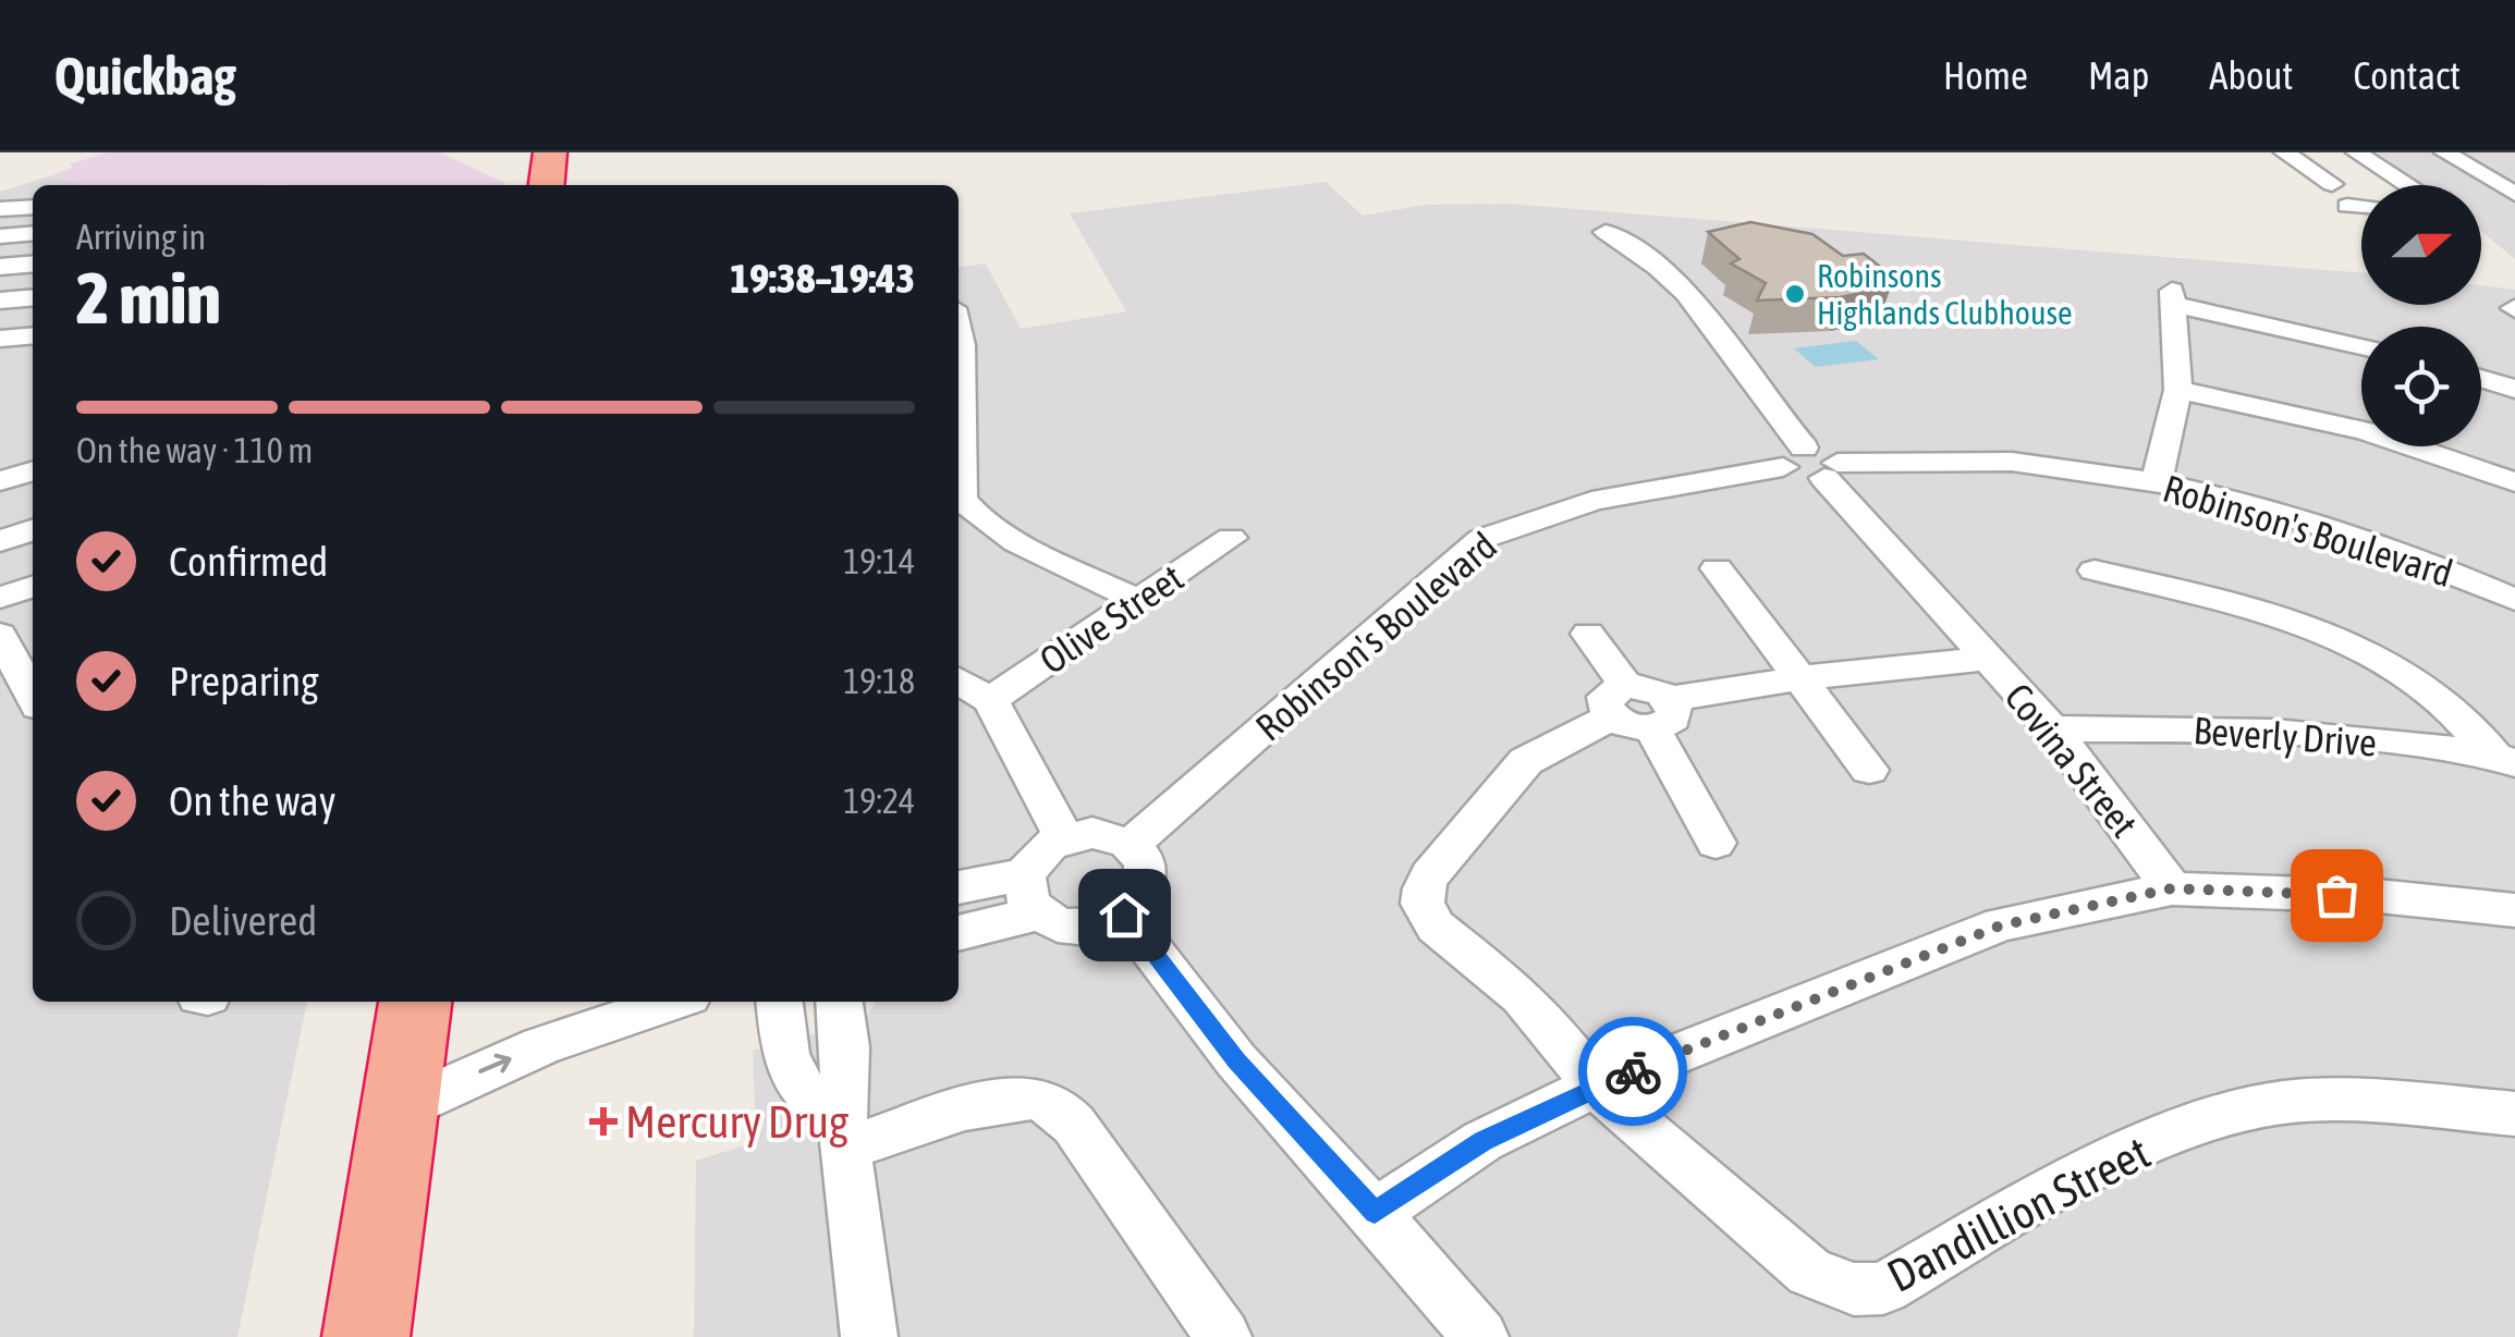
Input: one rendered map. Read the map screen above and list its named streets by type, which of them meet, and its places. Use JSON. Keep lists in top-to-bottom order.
{
  "streets": {
    "street": [
      "Robinson's Boulevard",
      "Olive Street",
      "Beverly Drive",
      "Covina Street",
      "Dandillion Street"
    ]
  },
  "crossings": [
    ["Robinson's Boulevard", "Covina Street"],
    ["Beverly Drive", "Covina Street"],
    ["Covina Street", "Dandillion Street"]
  ],
  "places": {
    "other": ["Robinsons Highlands Clubhouse"],
    "health": ["Mercury Drug"]
  },
  "north": "right",
  "page": {
    "header": "Quickbag",
    "nav": [
      "Home",
      "Map",
      "About",
      "Contact"
    ],
    "heading": ["2 min", "Arriving in", "19:38–19:43"],
    "bar": "On the way · 110 m",
    "list": [
      ["Confirmed", "19:14"],
      ["Preparing", "19:18"],
      ["On the way", "19:24"],
      "Delivered"
    ]
  }
}
